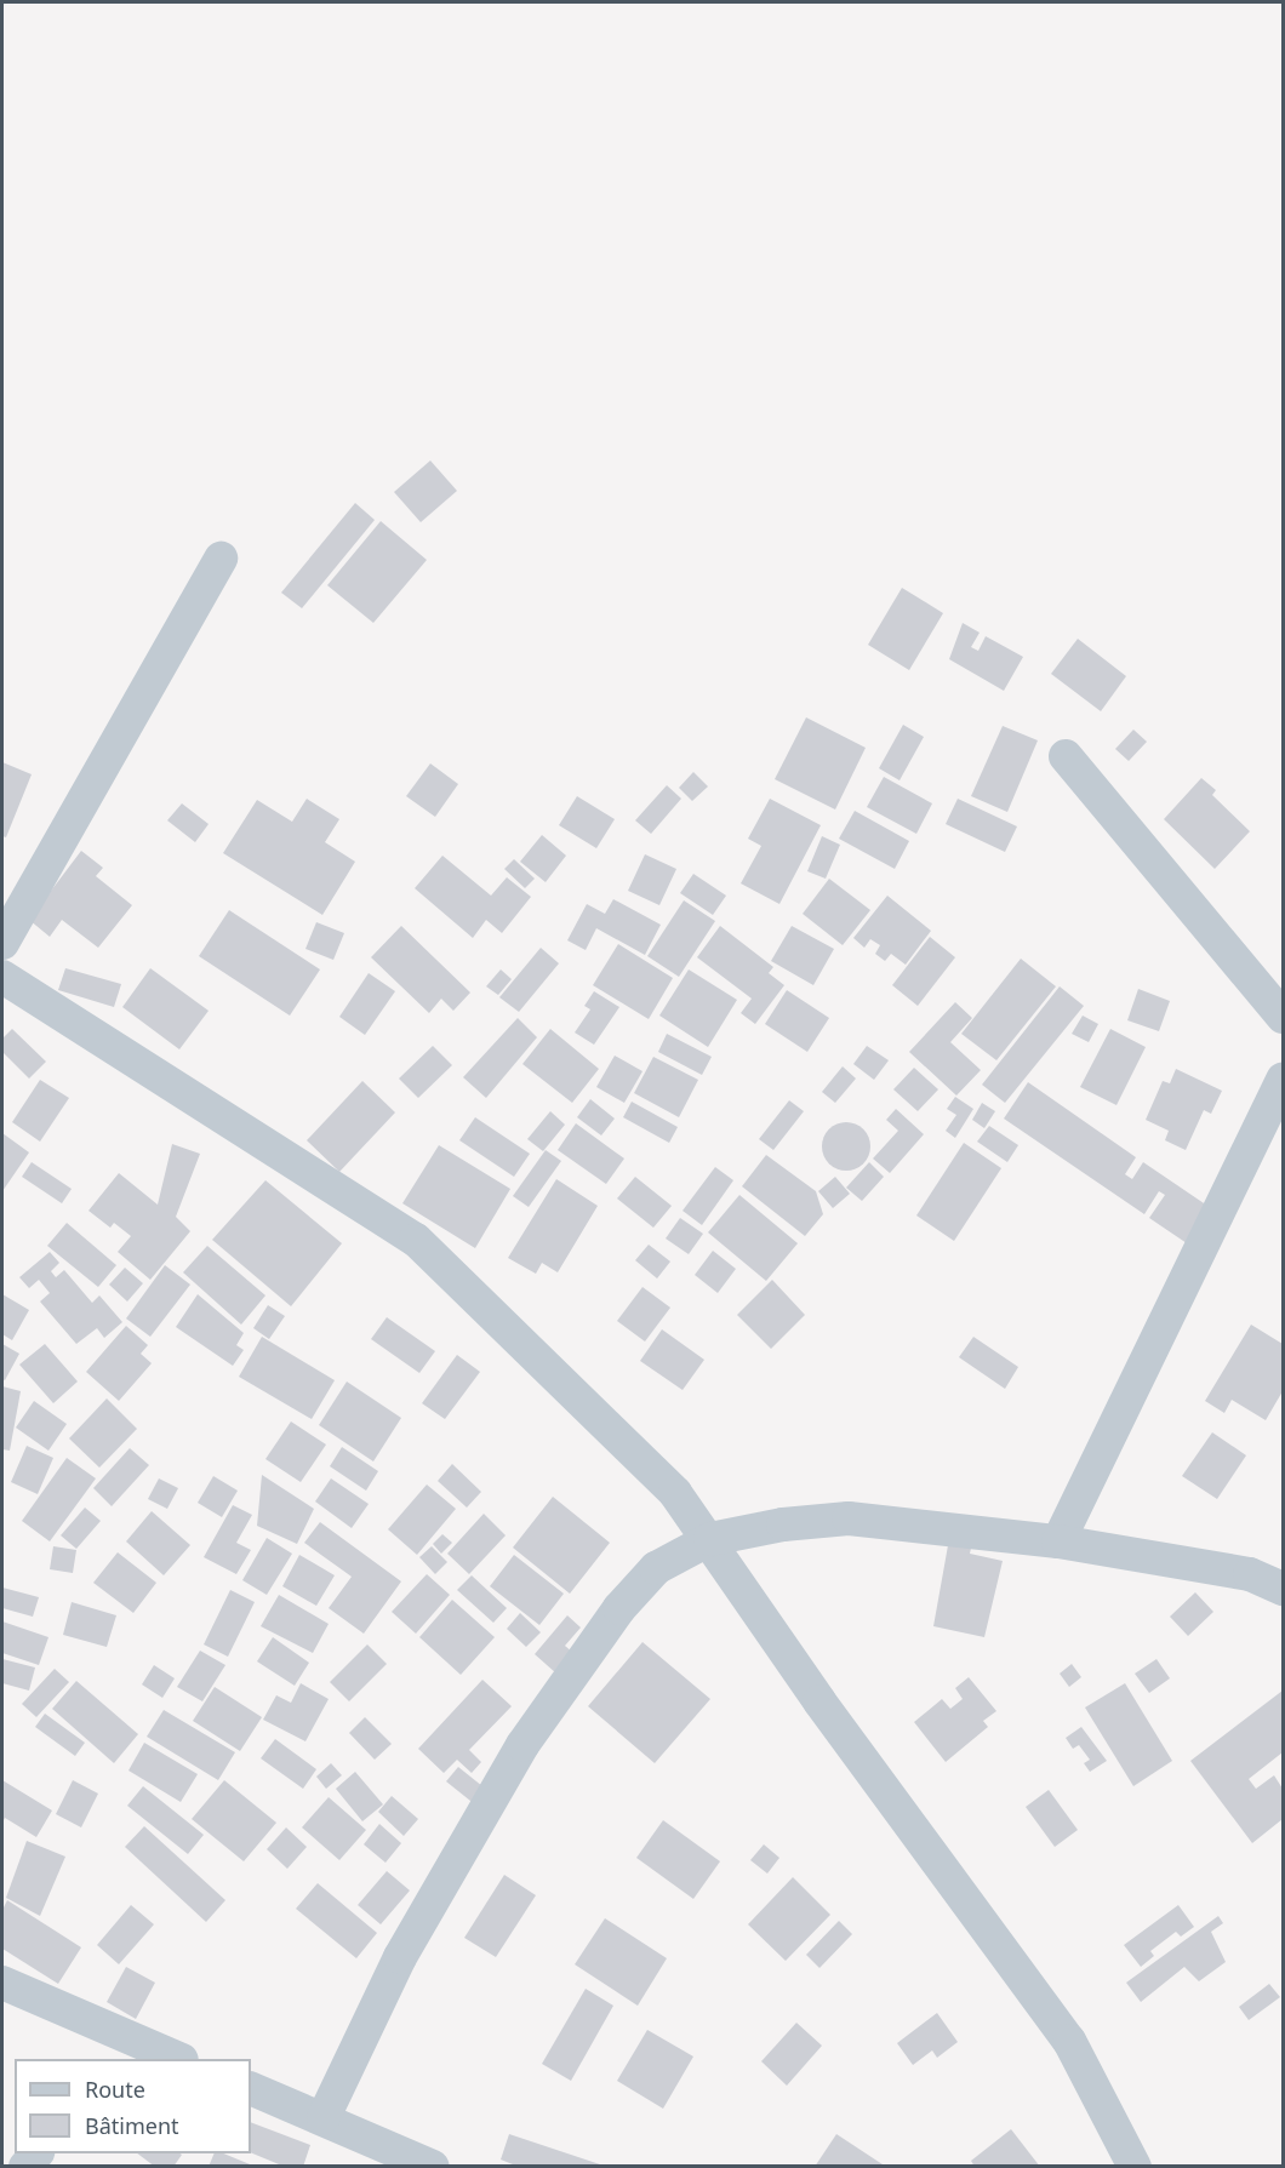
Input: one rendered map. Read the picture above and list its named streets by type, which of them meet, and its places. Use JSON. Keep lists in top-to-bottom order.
{
  "legend": ["Route", "Bâtiment"]
}
